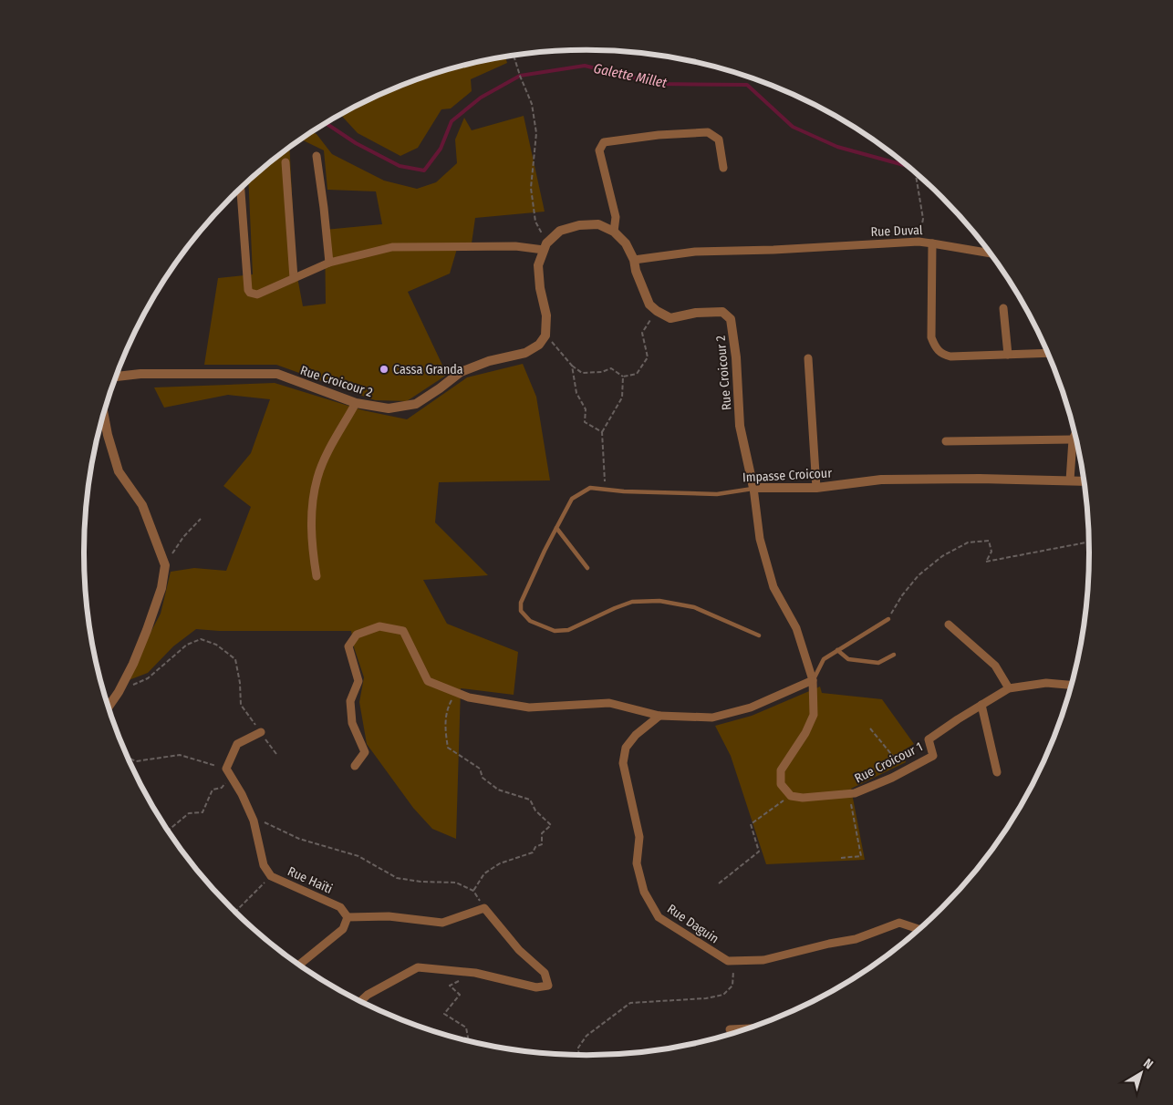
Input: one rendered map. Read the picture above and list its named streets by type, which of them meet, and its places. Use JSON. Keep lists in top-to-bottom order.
{
  "streets": {
    "street": [
      "Rue Duval",
      "Rue Croicour 2",
      "Impasse Croicour",
      "Rue Croicour 1",
      "Rue Haïti",
      "Rue Daguin"
    ]
  },
  "crossings": [
    ["Rue Croicour 2", "Impasse Croicour"]
  ],
  "water": ["Galette Millet"],
  "places": ["Cassa Granda"],
  "north": "top right"
}
